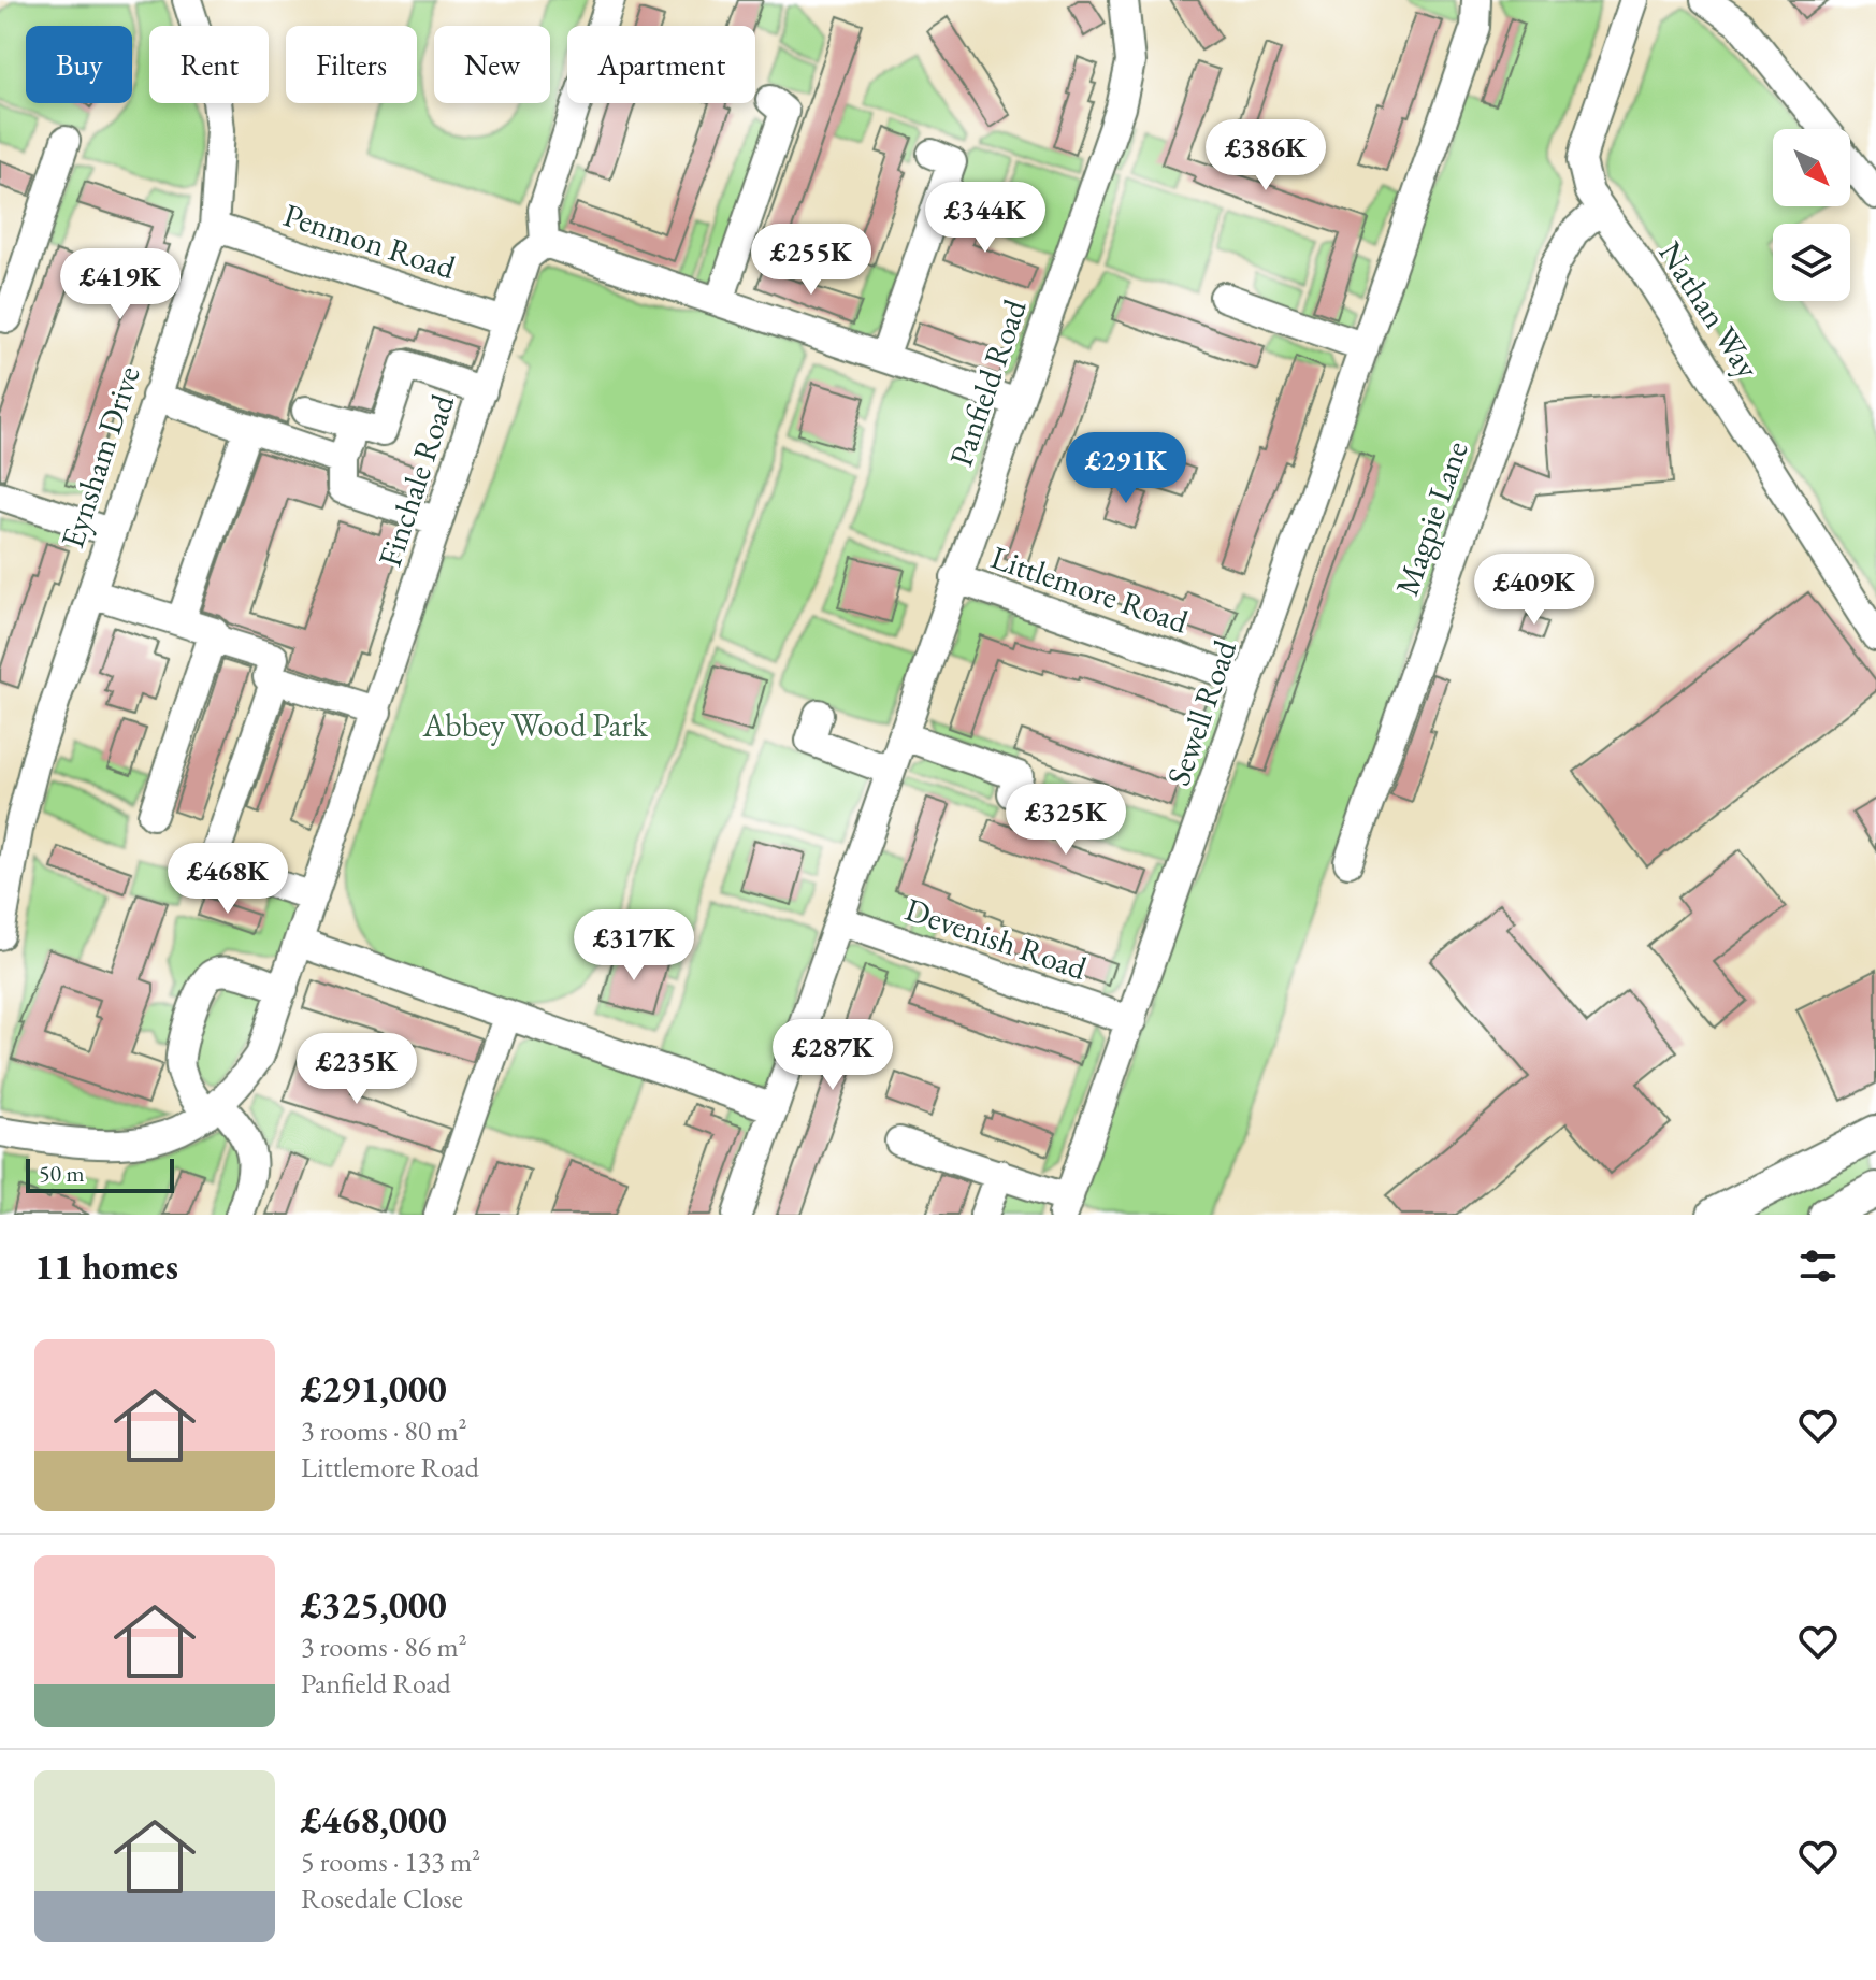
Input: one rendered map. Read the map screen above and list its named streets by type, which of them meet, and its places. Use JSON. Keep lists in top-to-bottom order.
{
  "streets": {
    "street": [
      "Penmon Road",
      "Nathan Way",
      "Panfield Road",
      "Eynsham Drive",
      "Finchale Road",
      "Magpie Lane",
      "Littlemore Road",
      "Sewell Road",
      "Devenish Road"
    ]
  },
  "crossings": [
    ["Penmon Road", "Eynsham Drive"],
    ["Penmon Road", "Finchale Road"],
    ["Nathan Way", "Magpie Lane"],
    ["Panfield Road", "Littlemore Road"],
    ["Panfield Road", "Devenish Road"],
    ["Littlemore Road", "Sewell Road"],
    ["Sewell Road", "Devenish Road"]
  ],
  "parks": ["Abbey Wood Park"],
  "scale_bar": "50 m",
  "north": "bottom right",
  "page": {
    "chip": [
      "Buy",
      "Rent",
      "Filters",
      "New",
      "Apartment"
    ],
    "price": [
      "£386K",
      "£344K",
      "£255K",
      "£419K",
      "£291K",
      "£409K",
      "£325K",
      "£468K",
      "£317K",
      "£287K",
      "£235K"
    ],
    "scale": "50 m",
    "heading": "11 homes",
    "list": [
      {
        "name": "£291,000",
        "note": "3 rooms · 80 m² · Littlemore Road"
      },
      {
        "name": "£325,000",
        "note": "3 rooms · 86 m² · Panfield Road"
      },
      {
        "name": "£468,000",
        "note": "5 rooms · 133 m² · Rosedale Close"
      }
    ]
  }
}
